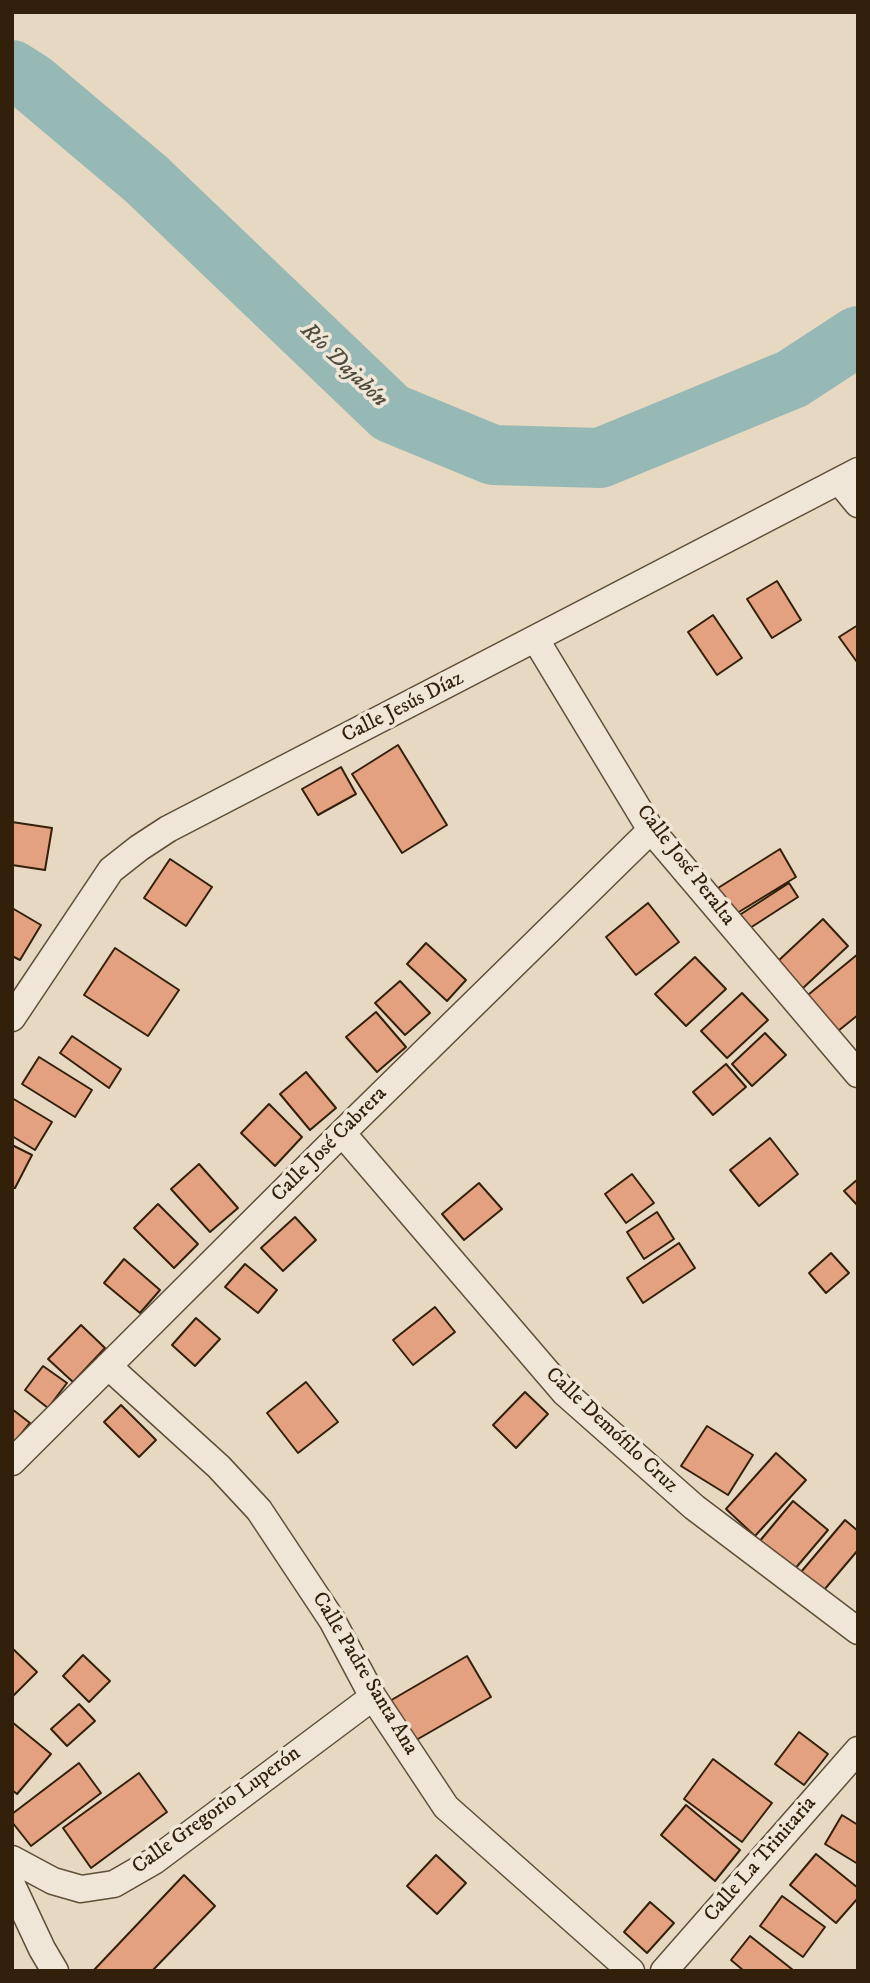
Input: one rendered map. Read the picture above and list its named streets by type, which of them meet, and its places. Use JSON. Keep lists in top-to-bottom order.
{
  "streets": {
    "street": [
      "Calle Jesús Díaz",
      "Calle José Peralta",
      "Calle José Cabrera",
      "Calle Demófilo Cruz",
      "Calle Padre Santa Ana",
      "Calle Gregorio Luperón",
      "Calle La Trinitaria"
    ]
  },
  "crossings": [
    ["Calle Jesús Díaz", "Calle José Peralta"],
    ["Calle José Peralta", "Calle José Cabrera"],
    ["Calle José Cabrera", "Calle Demófilo Cruz"],
    ["Calle José Cabrera", "Calle Padre Santa Ana"],
    ["Calle Padre Santa Ana", "Calle Gregorio Luperón"]
  ],
  "water": ["Río Dajabón"]
}
